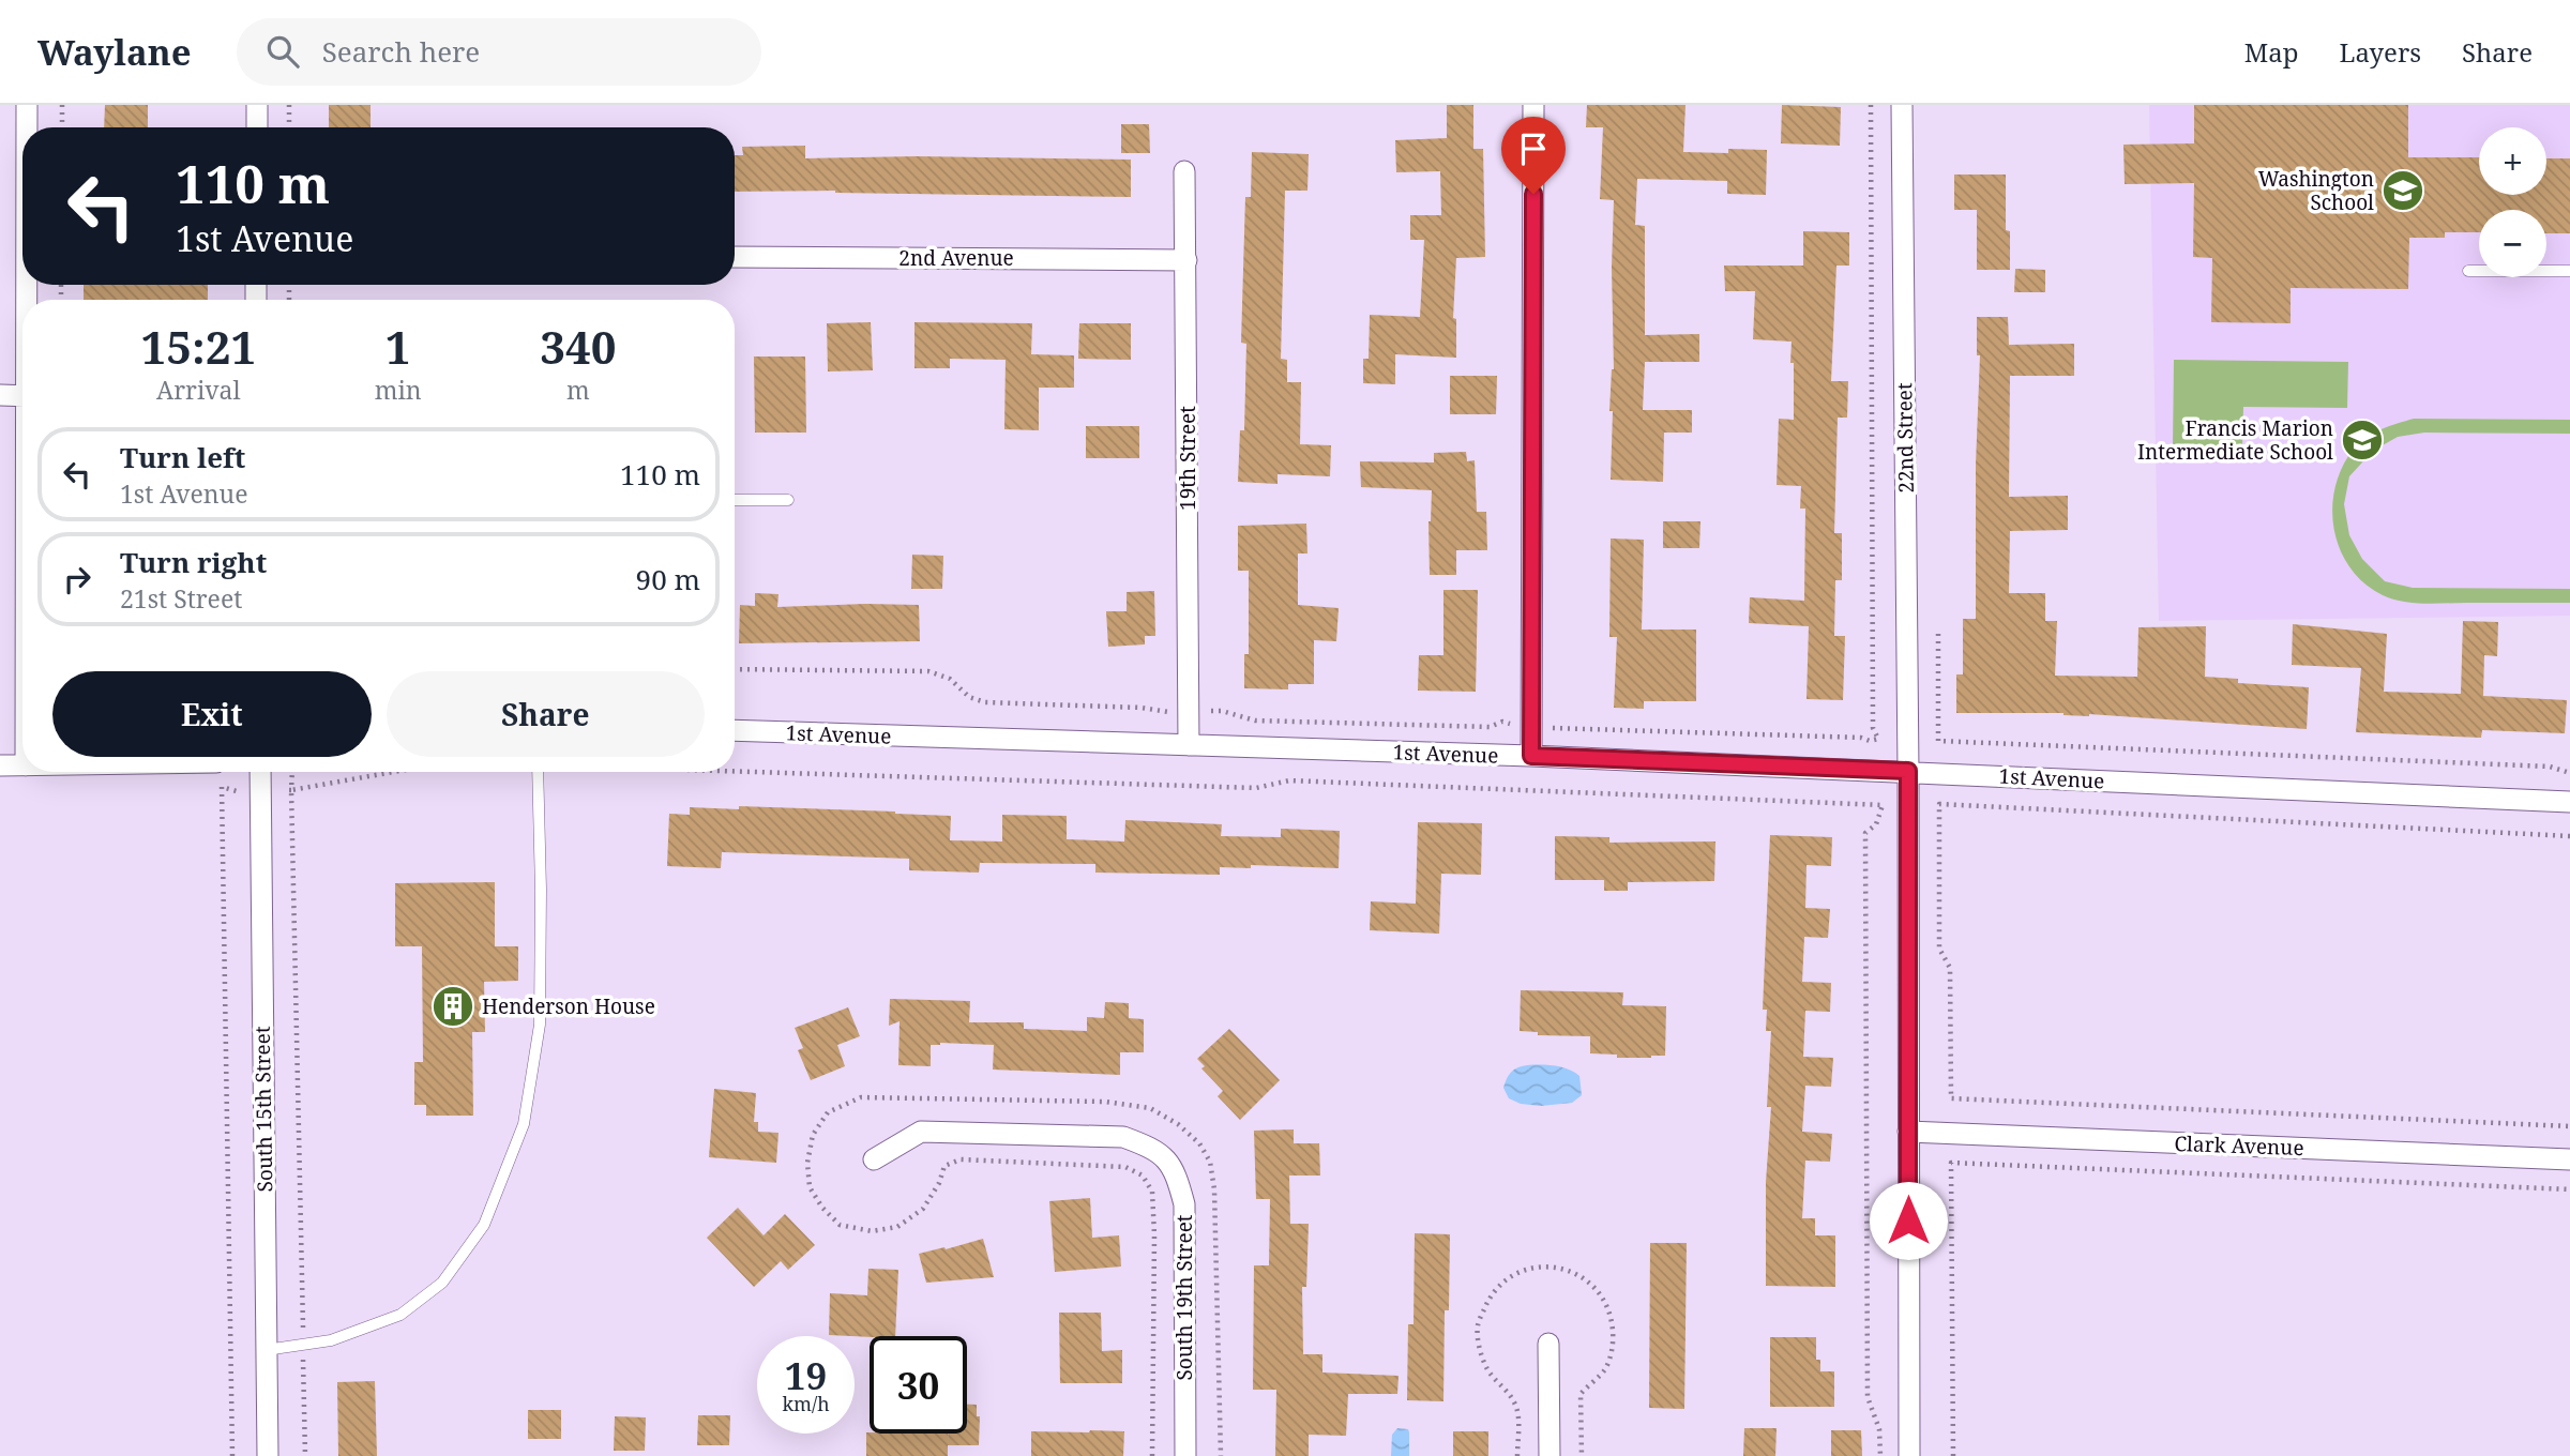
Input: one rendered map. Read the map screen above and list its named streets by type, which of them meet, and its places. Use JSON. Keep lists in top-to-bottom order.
{
  "streets": {
    "street": [
      "2nd Avenue",
      "22nd Street",
      "19th Street",
      "1st Avenue",
      "South 15th Street",
      "Clark Avenue",
      "South 19th Street"
    ]
  },
  "crossings": [
    ["2nd Avenue", "19th Street"],
    ["22nd Street", "1st Avenue"],
    ["22nd Street", "Clark Avenue"],
    ["19th Street", "1st Avenue"]
  ],
  "places": {
    "school or university": ["Washington School", "Francis Marion Intermediate School"],
    "building": ["Henderson House"]
  },
  "page": {
    "header": "Waylane",
    "search": "Search here",
    "nav": ["Map", "Layers", "Share"],
    "map_buttons": ["+", "−"],
    "turn": ["110 m", "1st Avenue"],
    "eta": [
      "15:21",
      "Arrival",
      "1",
      "min",
      "340",
      "m"
    ],
    "list": [
      {
        "name": "Turn left",
        "note": "1st Avenue",
        "value": "110 m"
      },
      {
        "name": "Turn right",
        "note": "21st Street",
        "value": "90 m"
      }
    ],
    "buttons": ["Exit", "Share"],
    "speed": "19 km/h",
    "limit": "30"
  }
}
